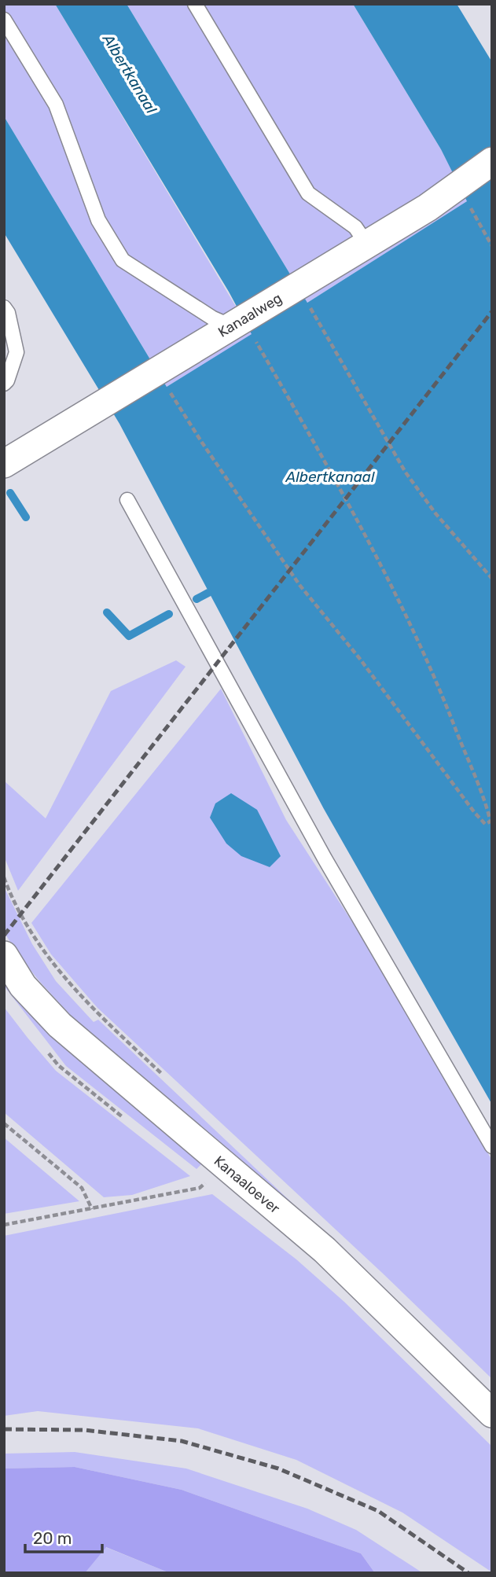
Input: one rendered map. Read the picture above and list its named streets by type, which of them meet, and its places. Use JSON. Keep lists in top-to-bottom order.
{
  "streets": {
    "street": ["Kanaalweg", "Kanaaloever"]
  },
  "water": ["Albertkanaal"],
  "scale_bar": "20 m"
}
